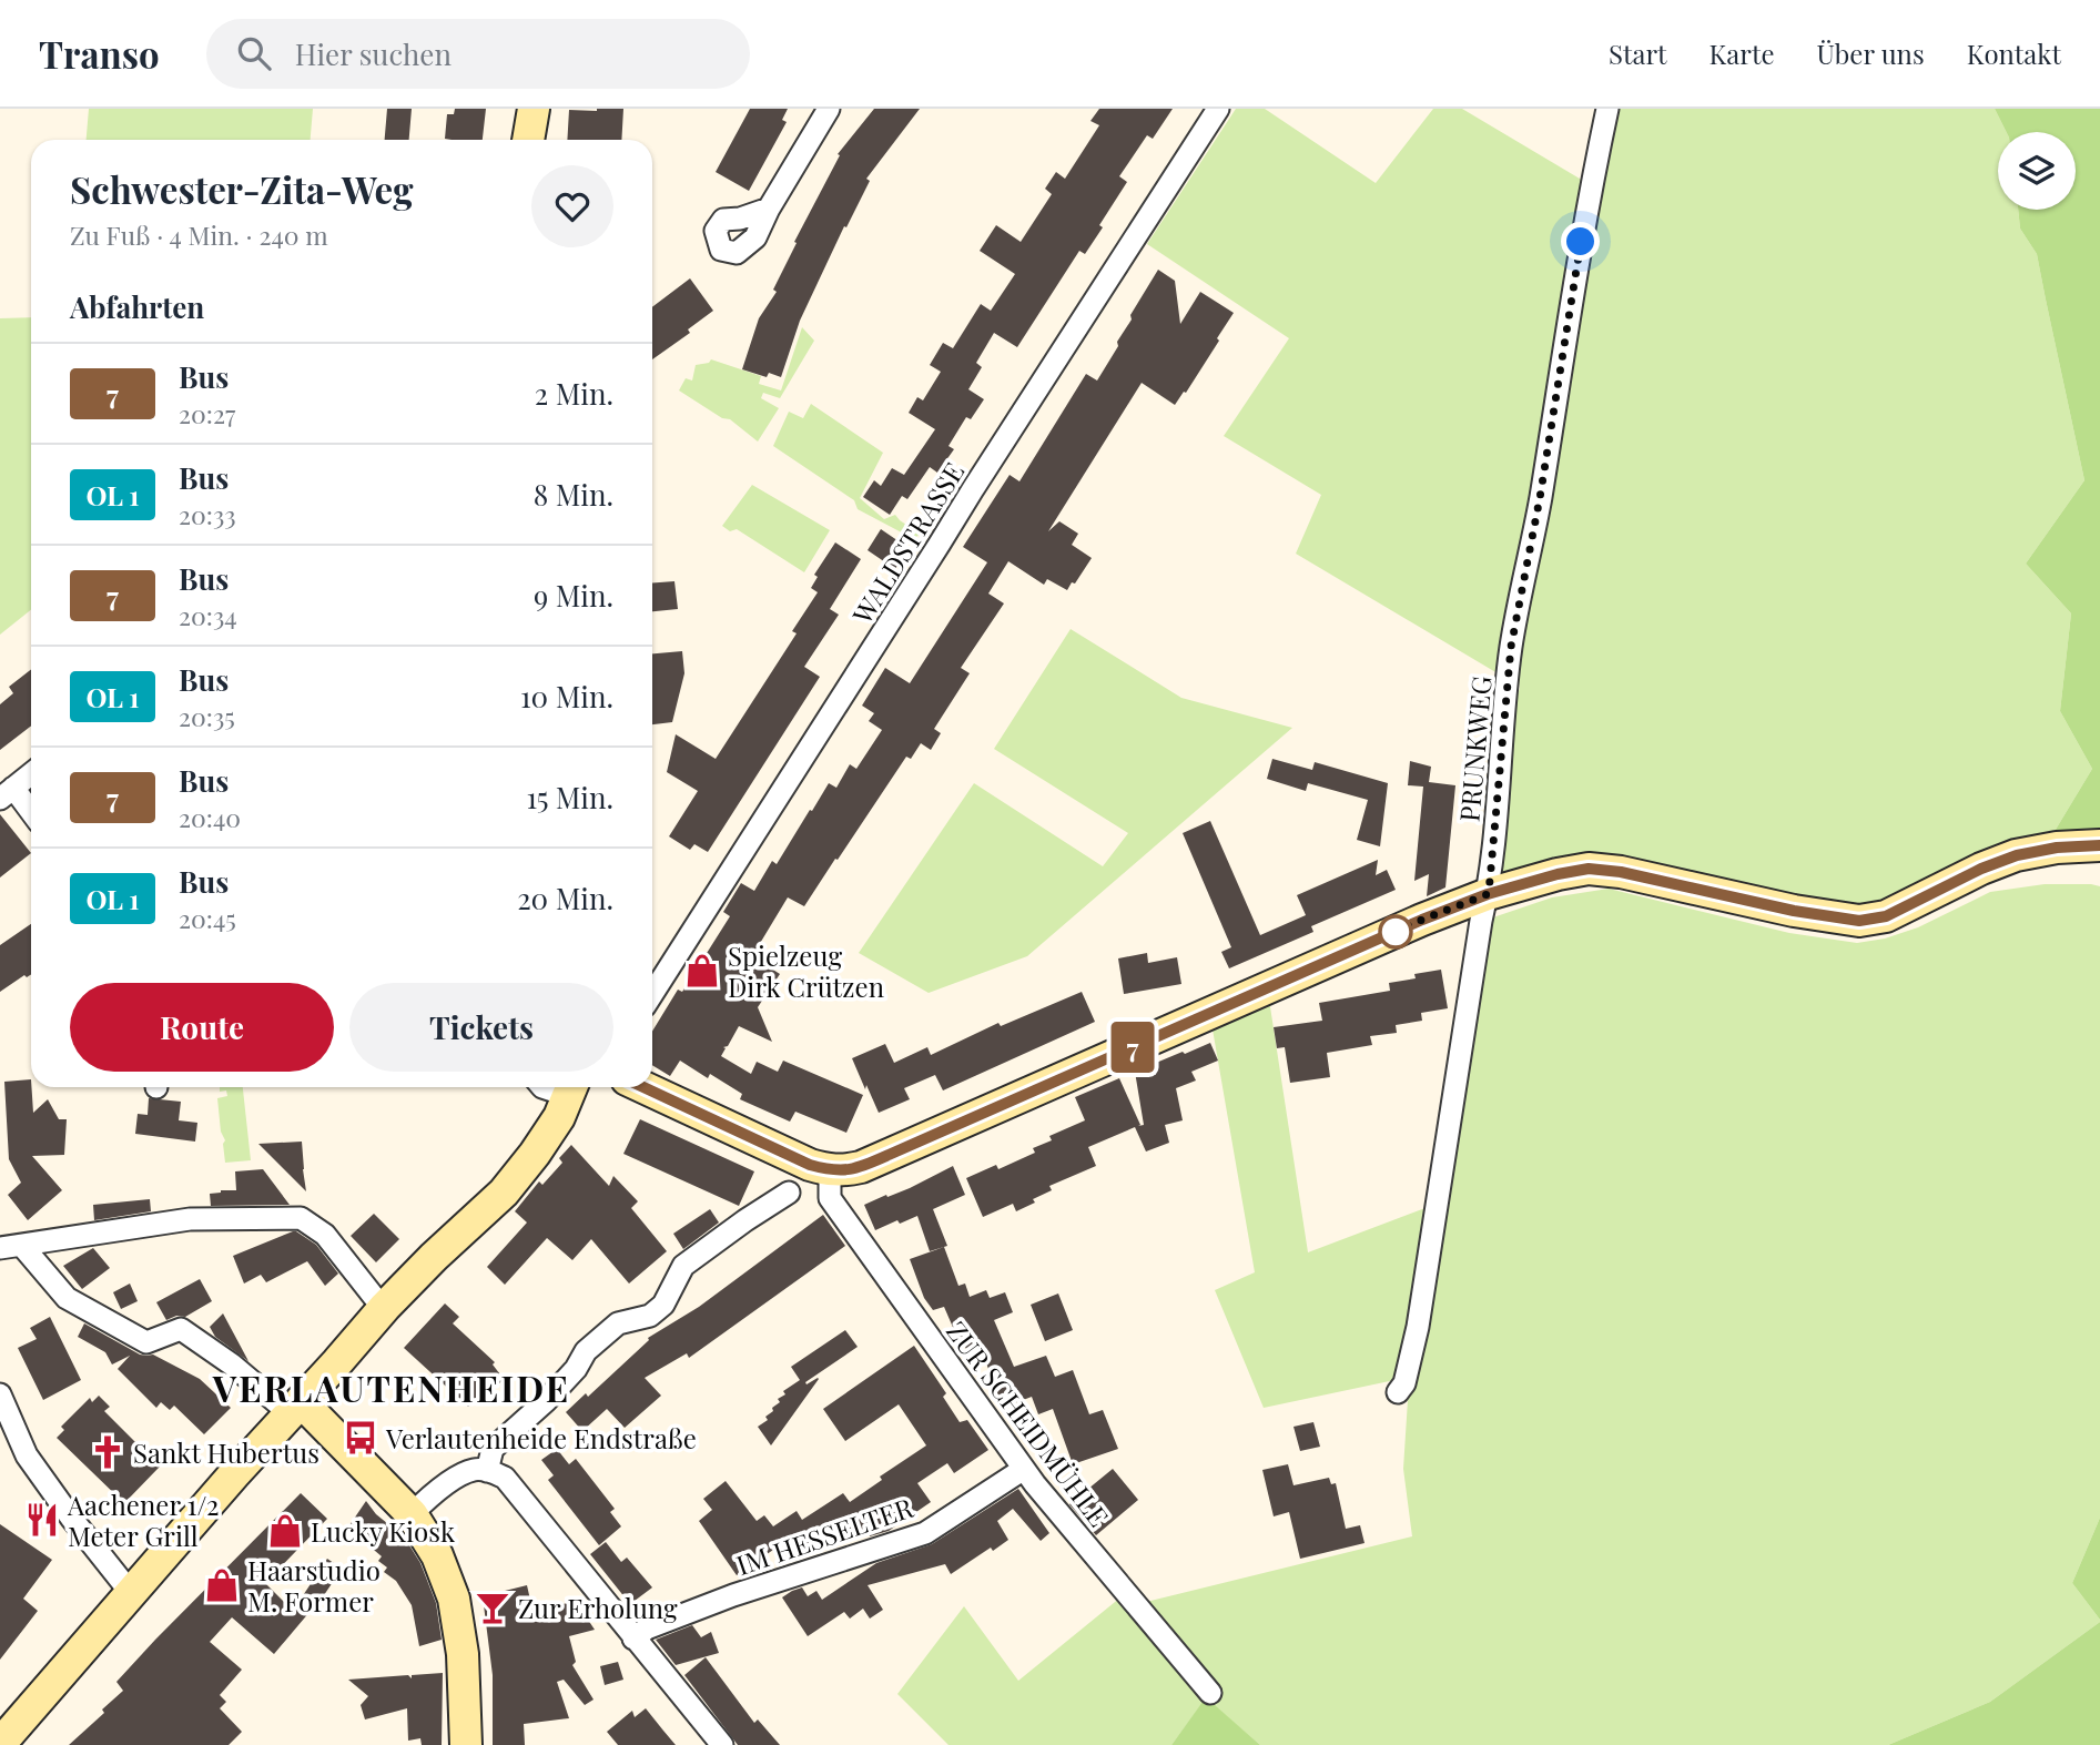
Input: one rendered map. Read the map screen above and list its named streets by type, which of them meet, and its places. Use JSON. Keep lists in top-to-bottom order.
{
  "streets": {
    "street": [
      "WALDSTRASSE",
      "PRUNKWEG",
      "ZUR SCHEIDMÜHLE",
      "IM HESSELTER"
    ]
  },
  "crossings": [
    ["ZUR SCHEIDMÜHLE", "IM HESSELTER"]
  ],
  "districts": ["VERLAUTENHEIDE"],
  "places": {
    "shop": ["Spielzeug Dirk Crützen", "Lucky Kiosk", "Haarstudio M. Former"],
    "bus stop": ["Verlautenheide Endstraße"],
    "church": ["Sankt Hubertus"],
    "restaurant": ["Aachener 1/2 Meter Grill"],
    "bar": ["Zur Erholung"]
  },
  "lines": ["bus line 7"],
  "page": {
    "header": "Transo",
    "search": "Hier suchen",
    "nav": [
      "Start",
      "Karte",
      "Über uns",
      "Kontakt"
    ],
    "on_map": "7",
    "heading": [
      ["Schwester-Zita-Weg", "Zu Fuß · 4 Min. · 240 m"],
      "Abfahrten"
    ],
    "list": [
      {
        "mark": "7",
        "name": "Bus",
        "note": "20:27",
        "value": "2 Min."
      },
      {
        "mark": "OL 1",
        "name": "Bus",
        "note": "20:33",
        "value": "8 Min."
      },
      {
        "mark": "7",
        "name": "Bus",
        "note": "20:34",
        "value": "9 Min."
      },
      {
        "mark": "OL 1",
        "name": "Bus",
        "note": "20:35",
        "value": "10 Min."
      },
      {
        "mark": "7",
        "name": "Bus",
        "note": "20:40",
        "value": "15 Min."
      },
      {
        "mark": "OL 1",
        "name": "Bus",
        "note": "20:45",
        "value": "20 Min."
      }
    ],
    "buttons": ["Route", "Tickets"]
  }
}
